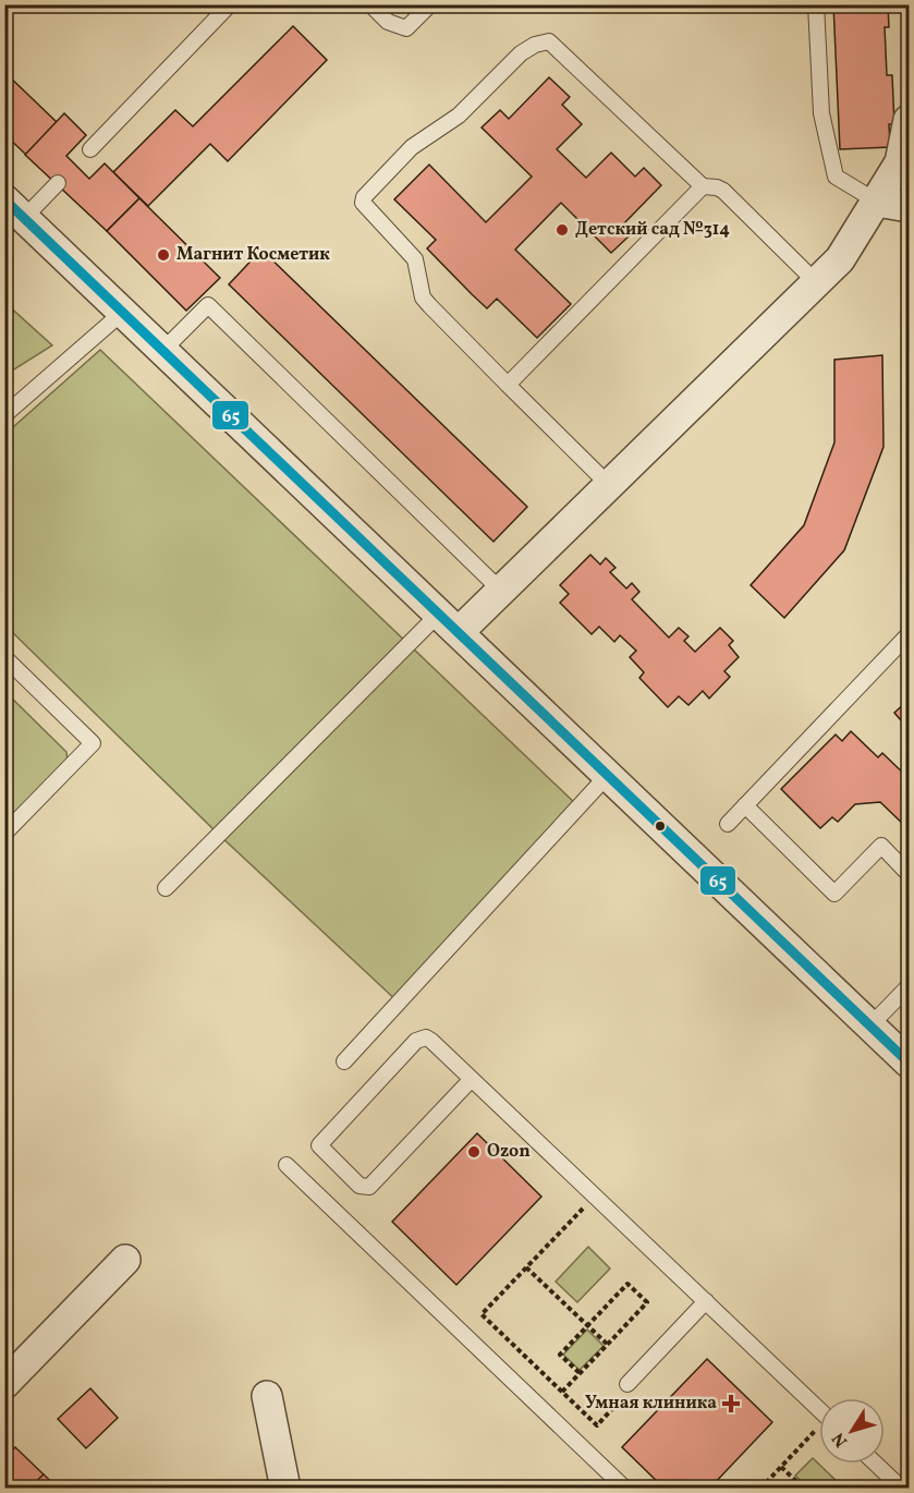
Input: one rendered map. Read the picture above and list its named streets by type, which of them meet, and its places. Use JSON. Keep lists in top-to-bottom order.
{
  "places": {
    "other": ["Детский сад №314", "Магнит Косметик", "Ozon"],
    "health": ["Умная клиника"]
  },
  "lines": ["transit line 65"],
  "north": "bottom left"
}
